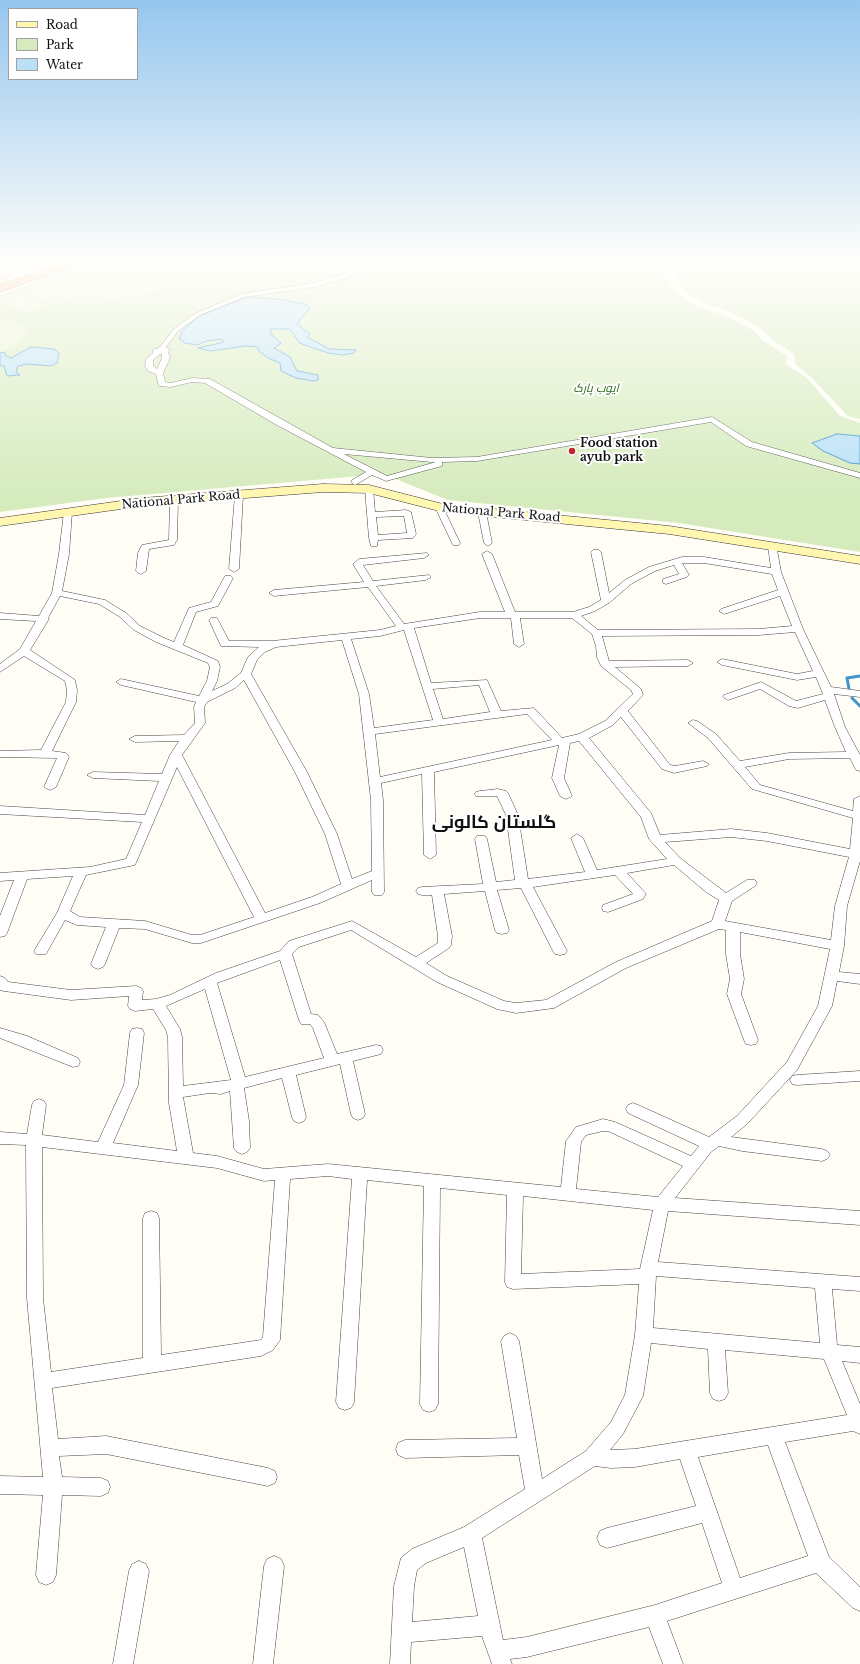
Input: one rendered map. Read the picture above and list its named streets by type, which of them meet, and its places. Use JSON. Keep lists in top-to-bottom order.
{
  "streets": {
    "main road": ["National Park Road"]
  },
  "districts": ["گلستان کالونی"],
  "parks": ["ایوب پارک"],
  "places": ["Food station ayub park"],
  "legend": ["Road", "Park", "Water"]
}
